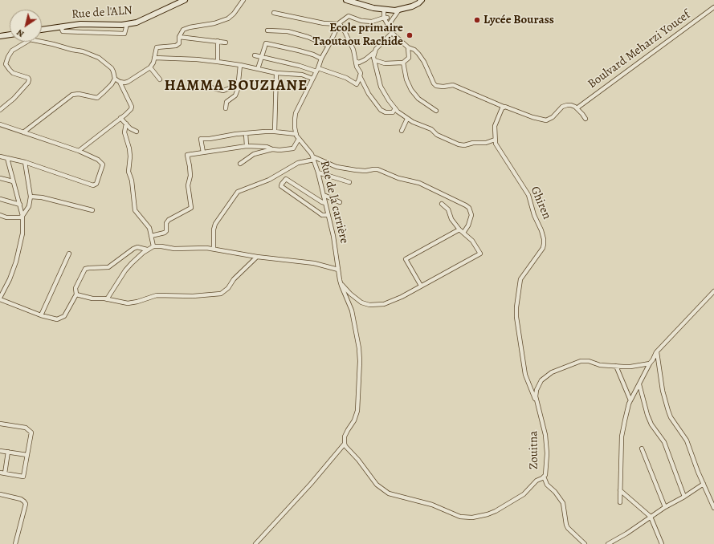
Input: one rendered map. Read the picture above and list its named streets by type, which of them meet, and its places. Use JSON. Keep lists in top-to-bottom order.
{
  "streets": {
    "main road": ["Rue de l'ALN"],
    "street": [
      "Boulvard Meharzi Youcef",
      "Rue de la carrière",
      "Ghiren",
      "Zouitna"
    ]
  },
  "crossings": [
    ["Rue de la carrière", "Zouitna"],
    ["Ghiren", "Zouitna"]
  ],
  "districts": ["HAMMA BOUZIANE"],
  "places": ["Lycée Bourass", "Ecole primaire Taoutaou Rachide"],
  "north": "bottom left"
}
